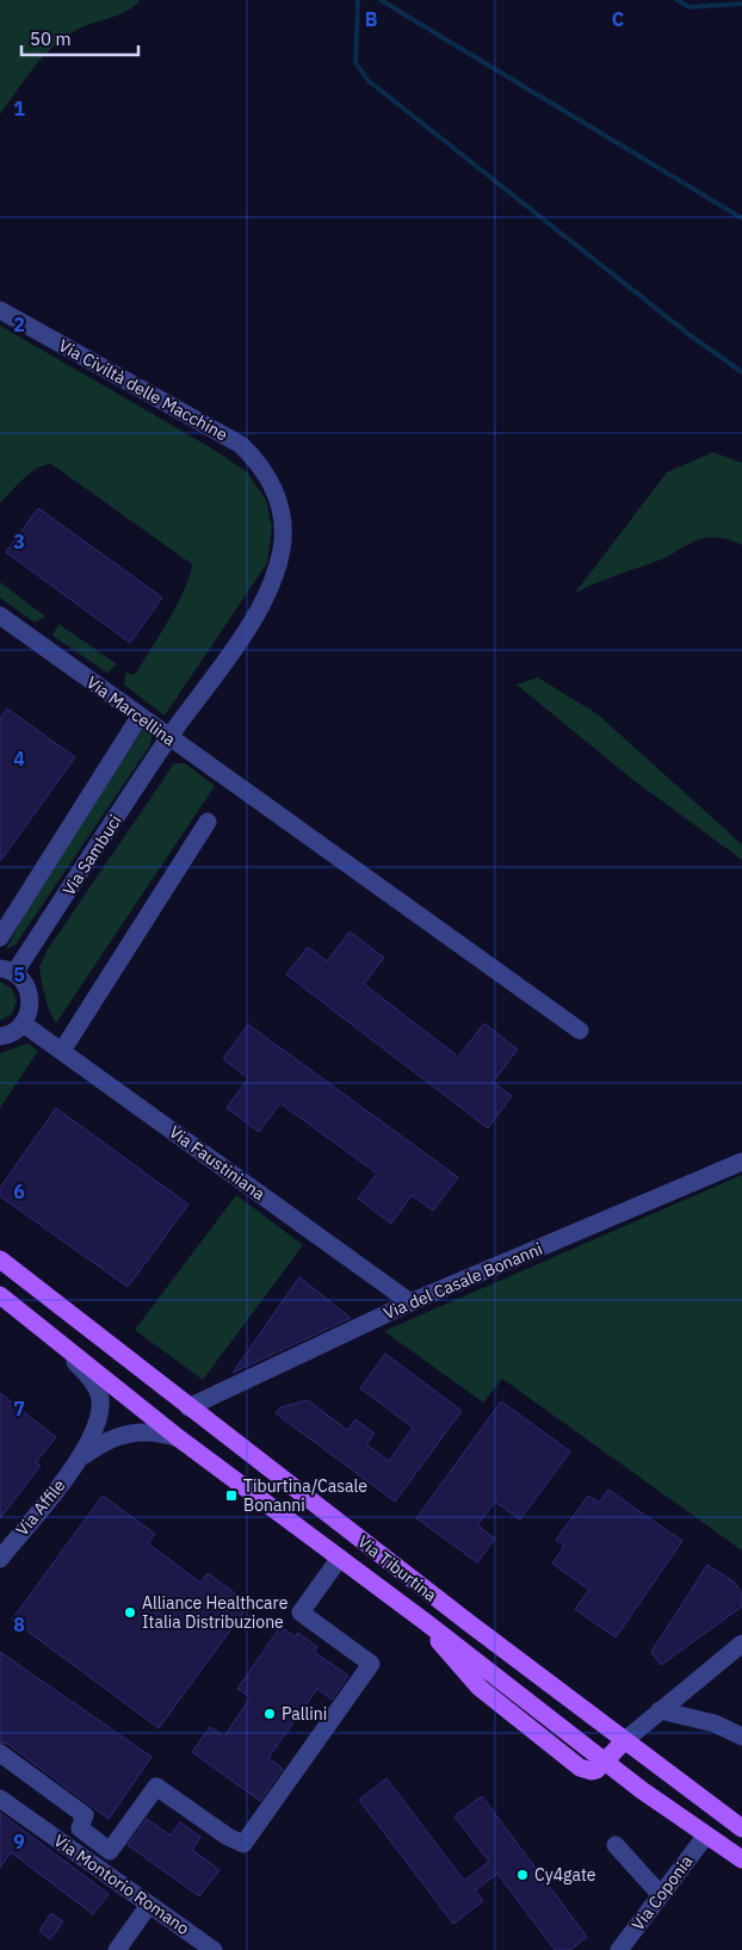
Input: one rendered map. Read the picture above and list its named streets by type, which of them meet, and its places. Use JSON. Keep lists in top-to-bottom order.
{
  "streets": {
    "main road": ["Via Tiburtina"],
    "street": [
      "Via Civiltà delle Macchine",
      "Via Marcellina",
      "Via Sambuci",
      "Via Faustiniana",
      "Via del Casale Bonanni",
      "Via Affile",
      "Via Montorio Romano",
      "Via Coponia"
    ]
  },
  "crossings": [
    ["Via Civiltà delle Macchine", "Via Marcellina"],
    ["Via Civiltà delle Macchine", "Via Sambuci"],
    ["Via Marcellina", "Via Sambuci"],
    ["Via Faustiniana", "Via del Casale Bonanni"],
    ["Via del Casale Bonanni", "Via Tiburtina"],
    ["Via Affile", "Via Tiburtina"]
  ],
  "places": {
    "transit": ["Tiburtina/Casale Bonanni"],
    "other": ["Alliance Healthcare Italia Distribuzione", "Pallini", "Cy4gate"]
  },
  "scale_bar": "50 m",
  "grid": {
    "columns": ["B", "C"],
    "rows": [
      "1",
      "2",
      "3",
      "4",
      "5",
      "6",
      "7",
      "8",
      "9"
    ]
  }
}
